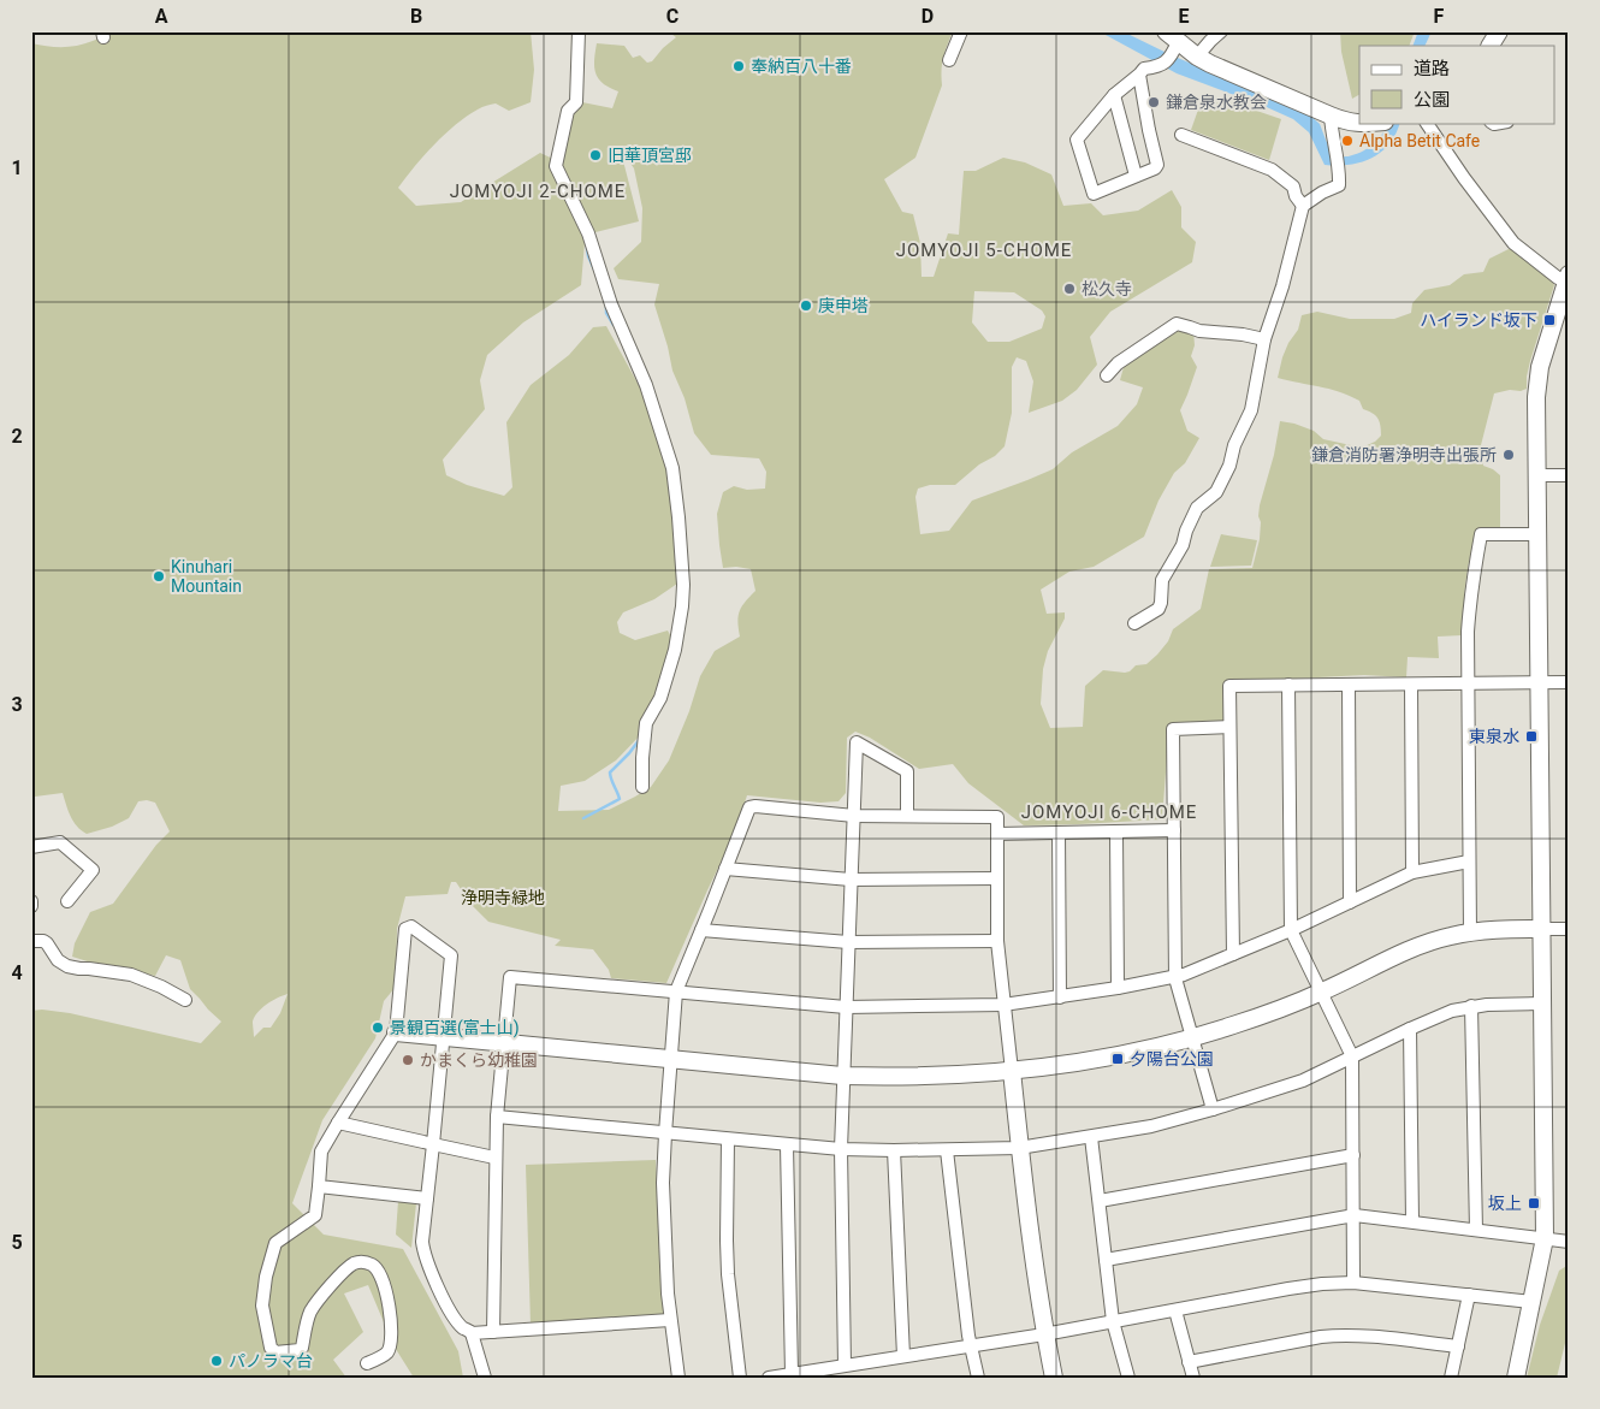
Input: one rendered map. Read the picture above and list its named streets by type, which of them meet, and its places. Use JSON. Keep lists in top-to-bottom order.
{
  "districts": ["JOMYOJI 2-CHOME", "JOMYOJI 5-CHOME", "JOMYOJI 6-CHOME"],
  "parks": ["浄明寺緑地"],
  "places": {
    "other": [
      "奉納百八十番",
      "鎌倉泉水教会",
      "Alpha Betit Cafe",
      "旧華頂宮邸",
      "松久寺",
      "庚申塔",
      "鎌倉消防署浄明寺出張所",
      "Kinuhari Mountain",
      "景観百選(富士山)",
      "かまくら幼稚園",
      "パノラマ台"
    ],
    "transit": [
      "ハイランド坂下",
      "東泉水",
      "夕陽台公園",
      "坂上"
    ]
  },
  "legend": ["道路", "公園"],
  "grid": {
    "columns": [
      "A",
      "B",
      "C",
      "D",
      "E",
      "F"
    ],
    "rows": [
      "1",
      "2",
      "3",
      "4",
      "5"
    ]
  }
}
